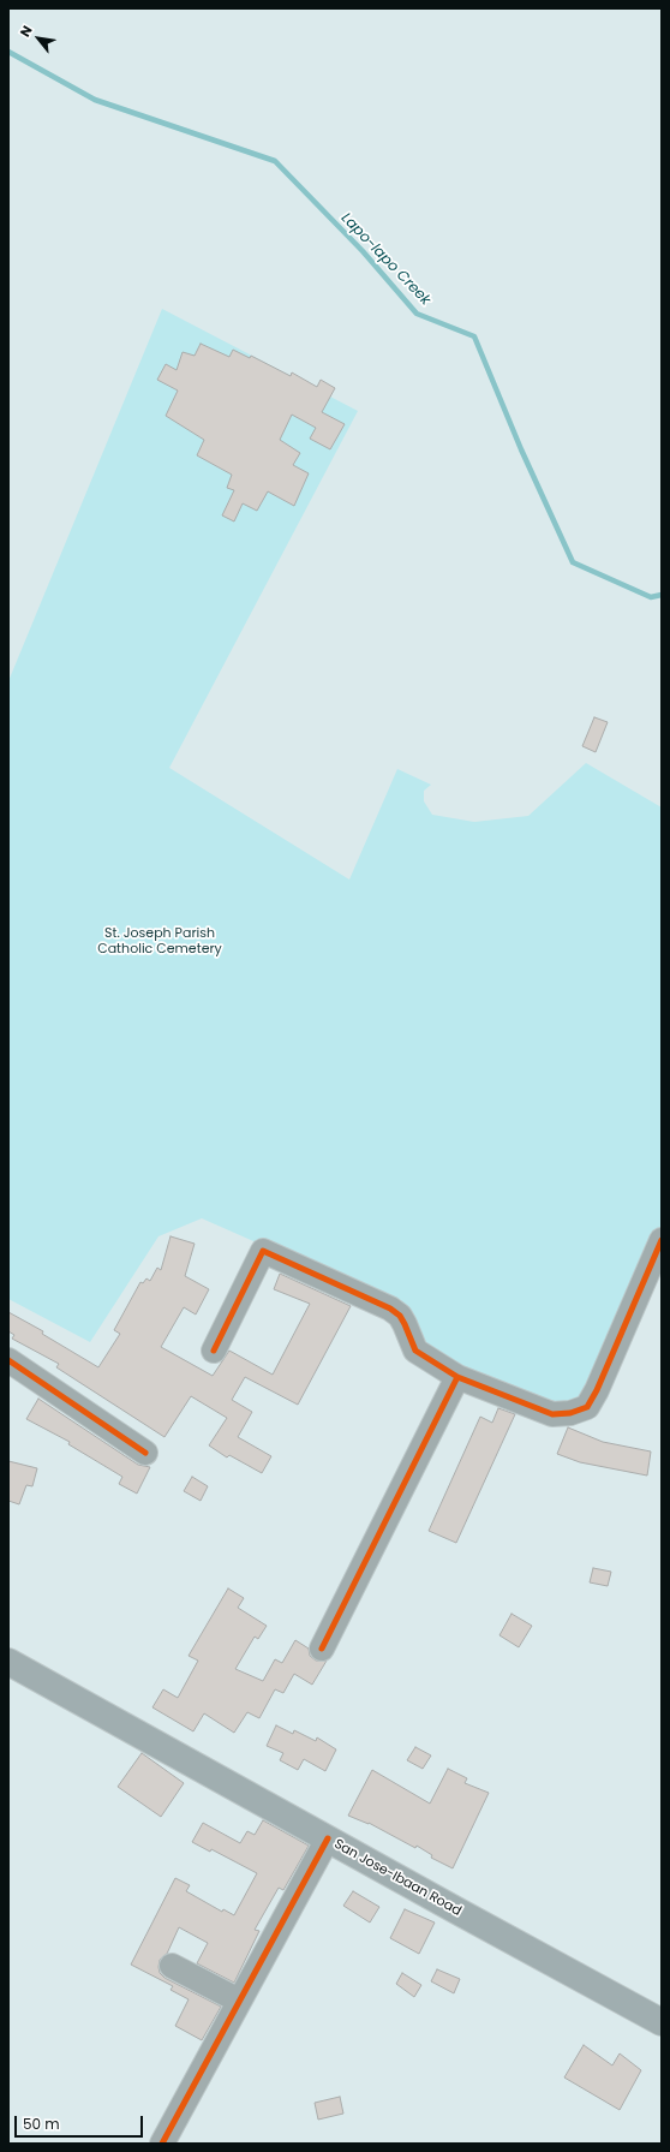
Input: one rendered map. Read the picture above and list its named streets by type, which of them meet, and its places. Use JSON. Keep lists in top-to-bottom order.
{
  "streets": {
    "main road": ["San Jose-Ibaan Road"]
  },
  "water": ["Lapo-lapo Creek"],
  "parks": ["St. Joseph Parish Catholic Cemetery"],
  "scale_bar": "50 m",
  "north": "top left"
}
